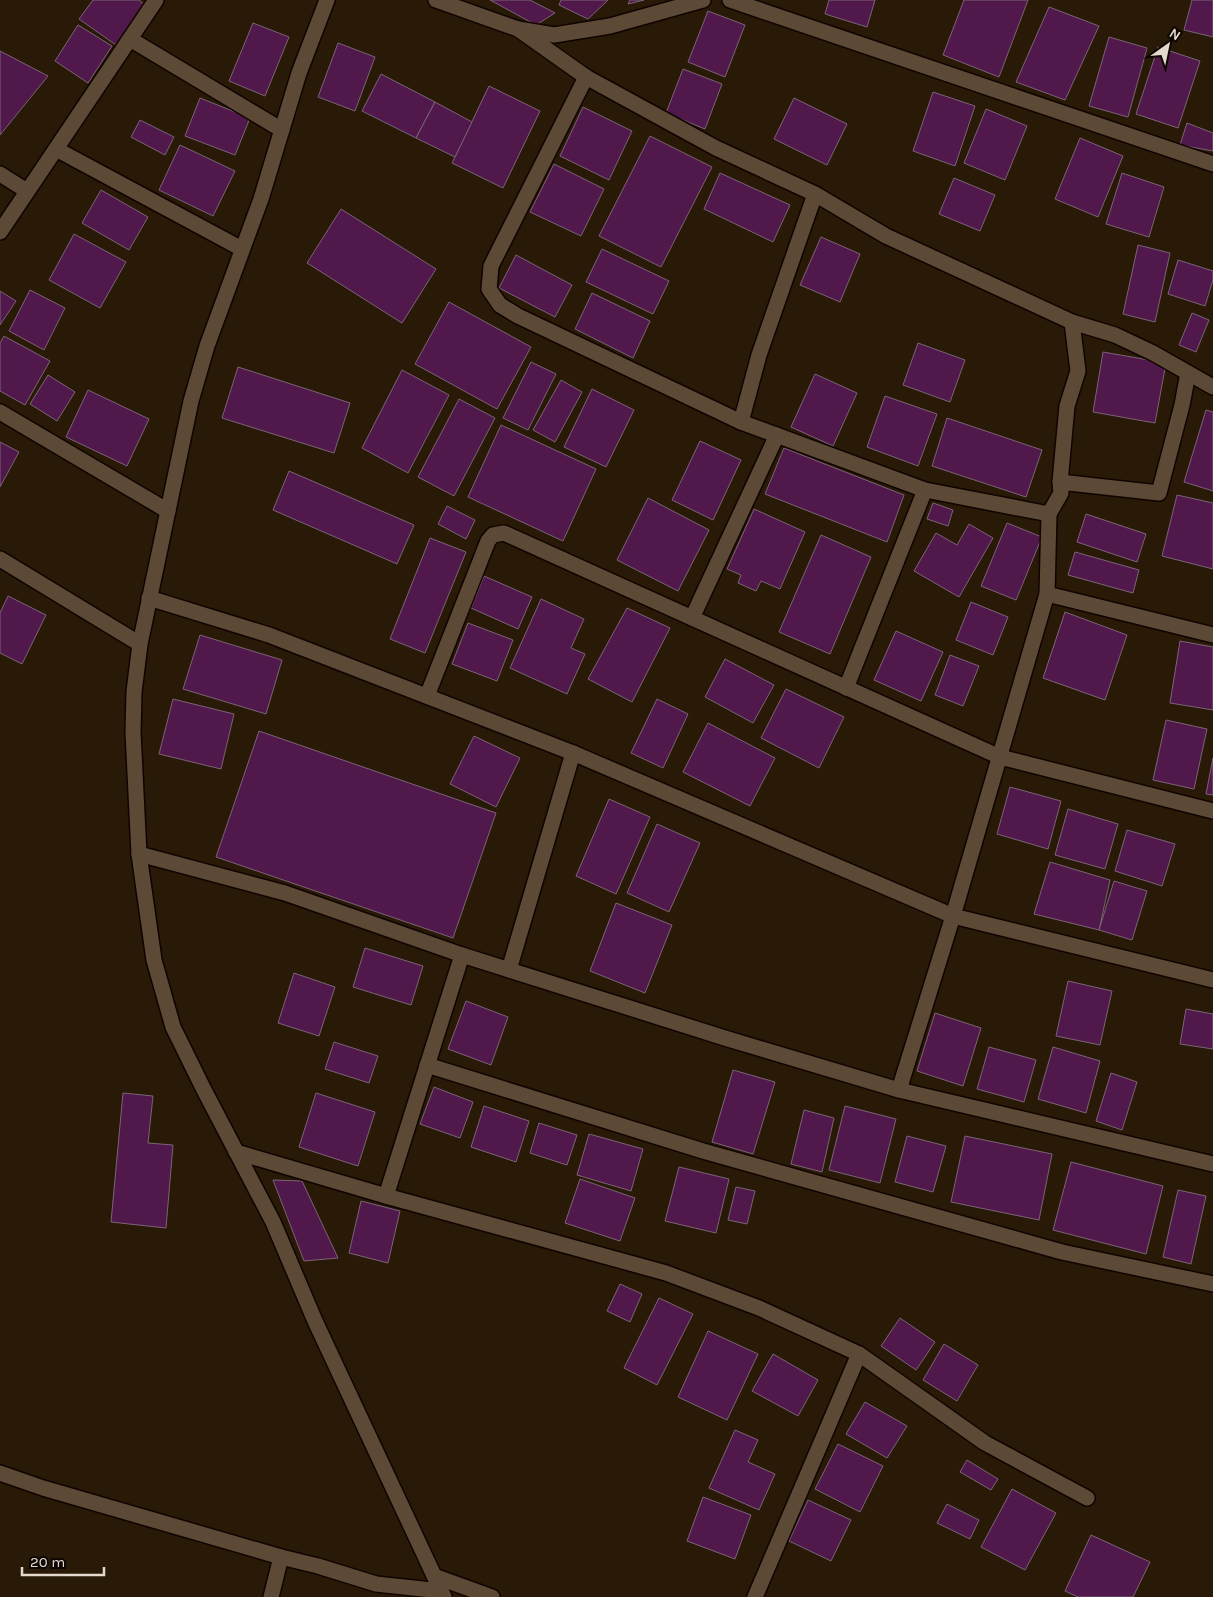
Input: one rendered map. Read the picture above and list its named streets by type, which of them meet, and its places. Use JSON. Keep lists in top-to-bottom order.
{
  "scale_bar": "20 m",
  "north": "top right"
}
